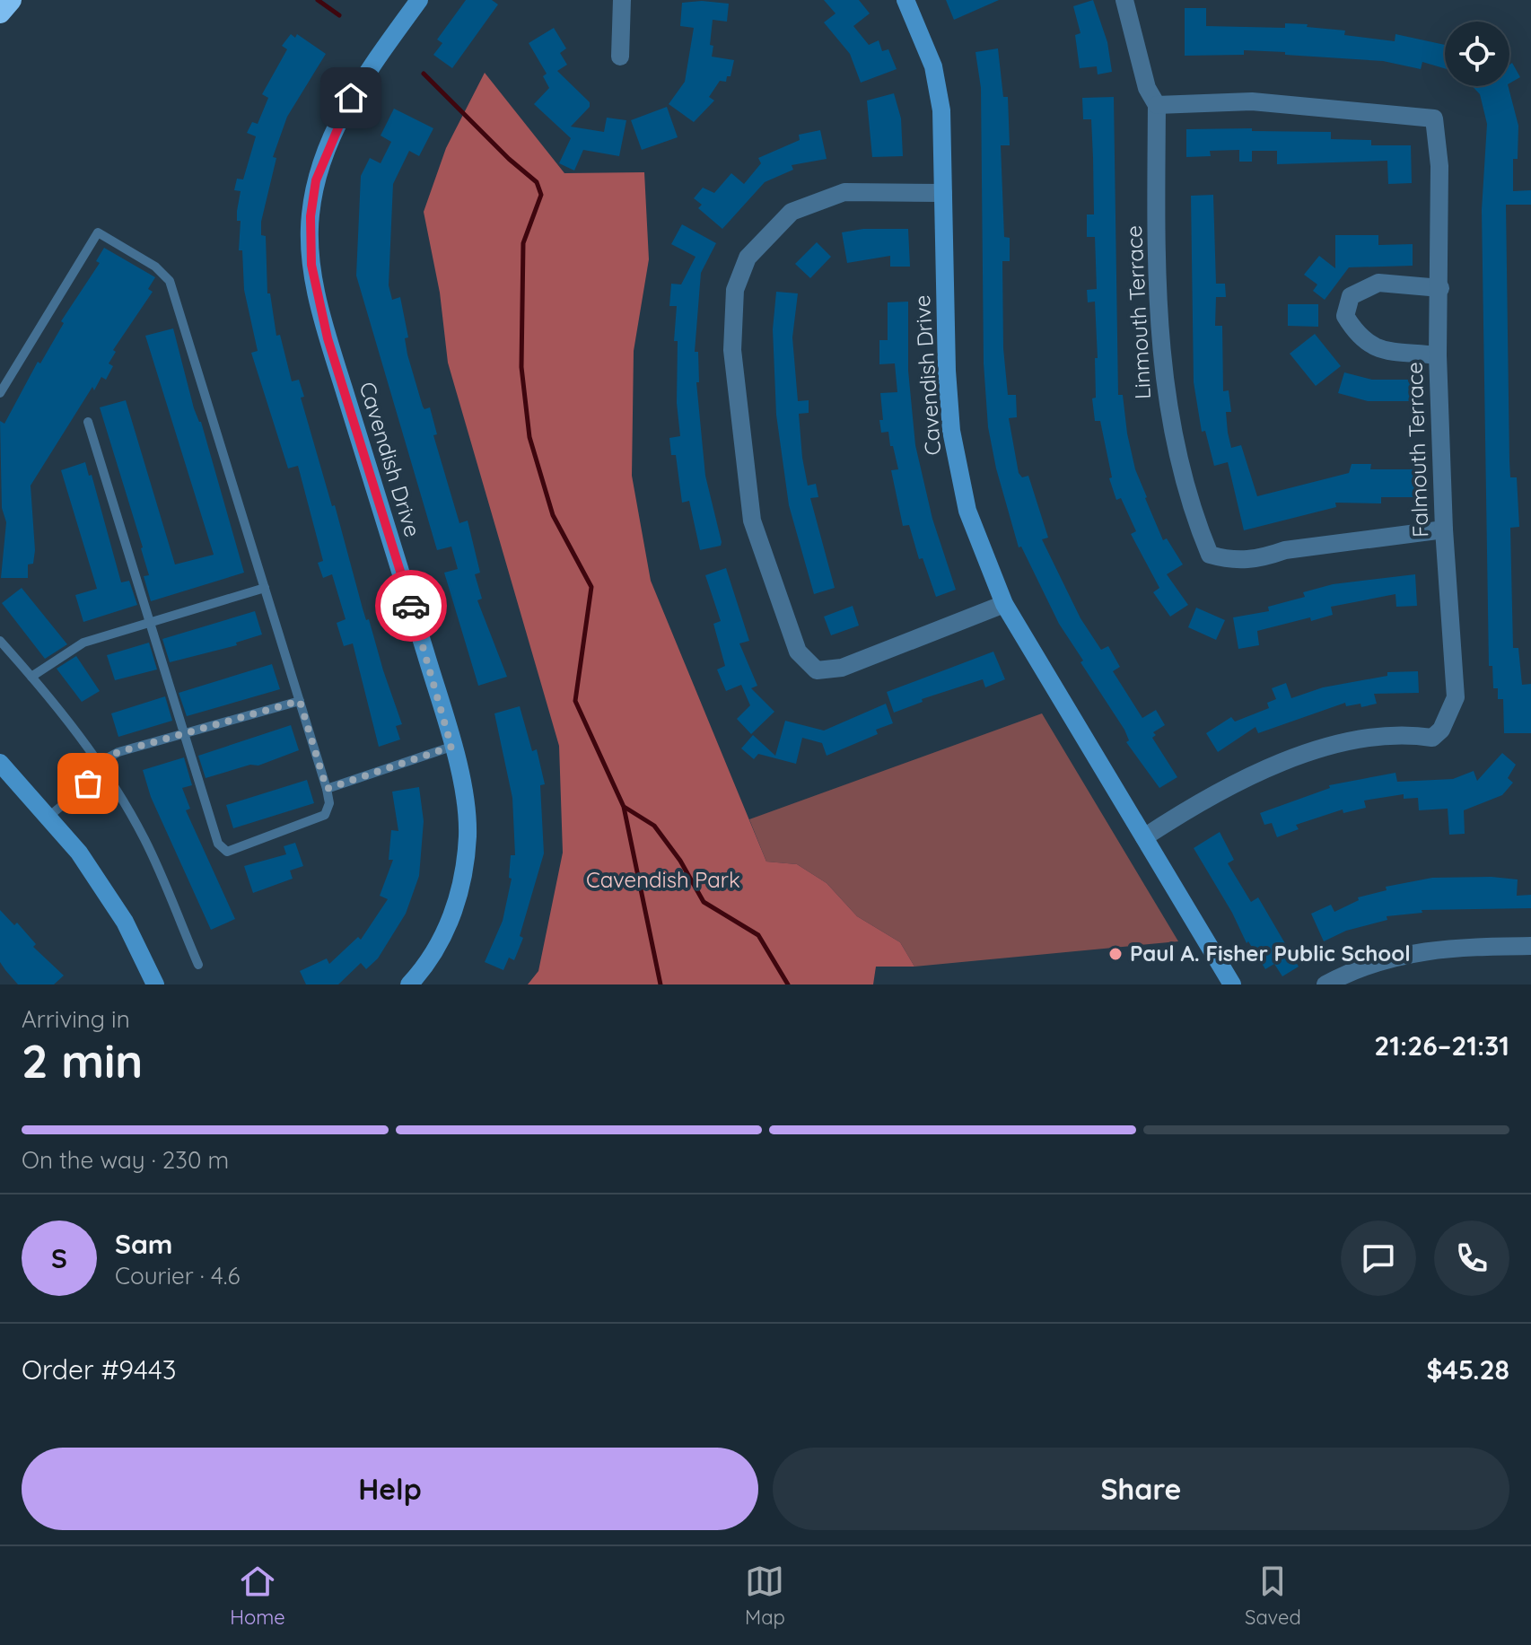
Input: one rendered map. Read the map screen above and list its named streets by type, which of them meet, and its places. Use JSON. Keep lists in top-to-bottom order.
{
  "streets": {
    "street": ["Linmouth Terrace", "Cavendish Drive", "Falmouth Terrace"]
  },
  "crossings": [
    ["Linmouth Terrace", "Falmouth Terrace"],
    ["Cavendish Drive", "Falmouth Terrace"]
  ],
  "parks": ["Cavendish Park"],
  "places": ["Paul A. Fisher Public School"],
  "page": {
    "heading": ["2 min", "Arriving in", "21:26–21:31"],
    "panel": [
      "Sam",
      "Courier · 4.6",
      "Order #9443",
      "$45.28"
    ],
    "bar": "On the way · 230 m",
    "round": "S",
    "buttons": ["Help", "Share"],
    "tabs": ["Home", "Map", "Saved"]
  }
}
